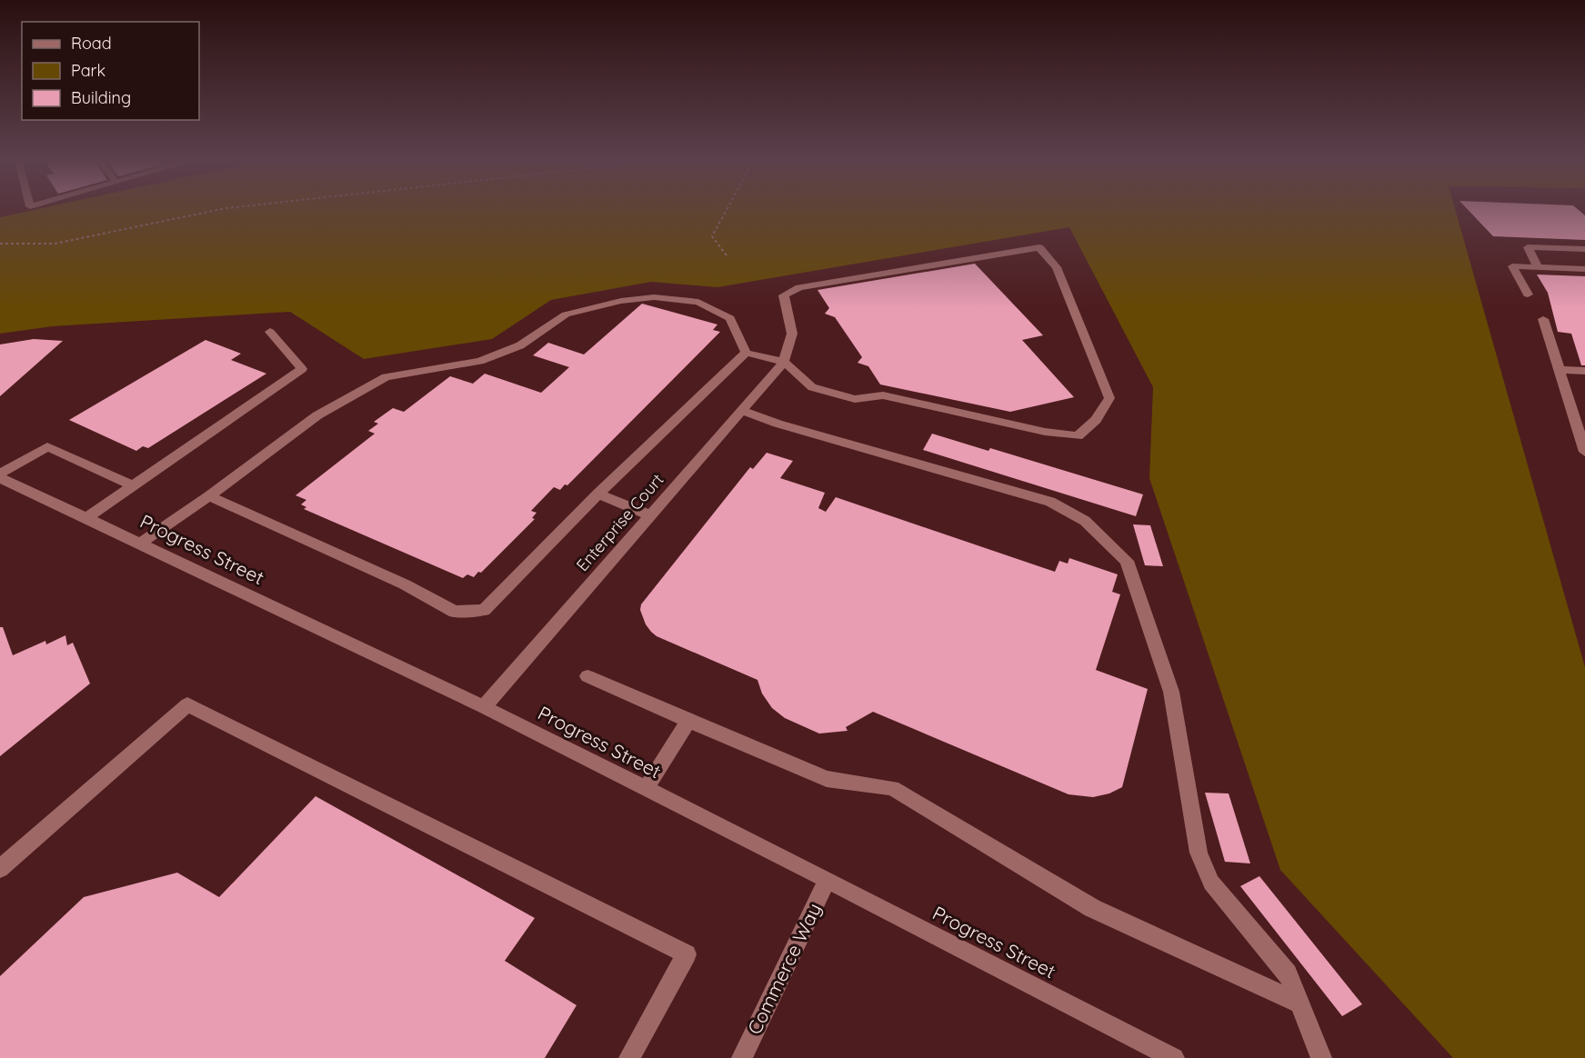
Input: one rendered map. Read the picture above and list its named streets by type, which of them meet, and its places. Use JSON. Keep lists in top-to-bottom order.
{
  "streets": {
    "street": ["Enterprise Court", "Progress Street", "Commerce Way"]
  },
  "crossings": [
    ["Enterprise Court", "Progress Street"],
    ["Progress Street", "Commerce Way"]
  ],
  "legend": ["Road", "Park", "Building"]
}
